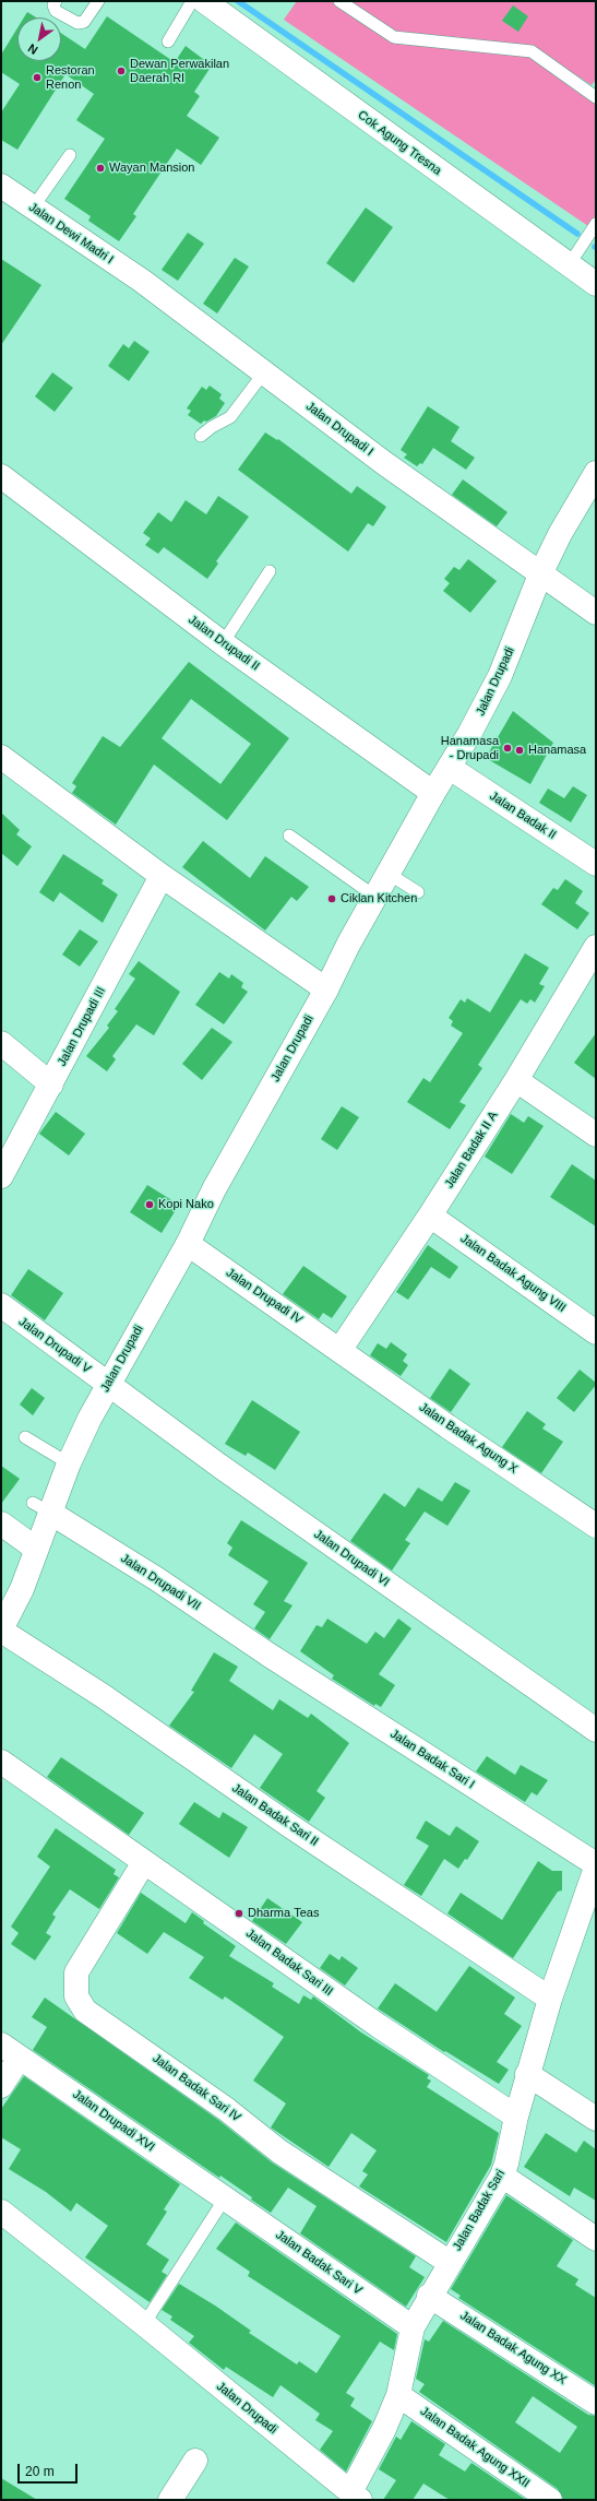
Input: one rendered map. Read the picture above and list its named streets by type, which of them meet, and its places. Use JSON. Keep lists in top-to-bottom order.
{
  "streets": {
    "street": [
      "Cok Agung Tresna",
      "Jalan Dewi Madri I",
      "Jalan Drupadi I",
      "Jalan Drupadi II",
      "Jalan Drupadi",
      "Jalan Badak II",
      "Jalan Drupadi III",
      "Jalan Badak II A",
      "Jalan Badak Agung VIII",
      "Jalan Drupadi IV",
      "Jalan Drupadi V",
      "Jalan Badak Agung X",
      "Jalan Drupadi VI",
      "Jalan Drupadi VII",
      "Jalan Badak Sari I",
      "Jalan Badak Sari II",
      "Jalan Badak Sari III",
      "Jalan Badak Sari IV",
      "Jalan Drupadi XVI",
      "Jalan Badak Sari",
      "Jalan Badak Sari V",
      "Jalan Badak Agung XX",
      "Jalan Badak Agung XXII"
    ]
  },
  "crossings": [
    ["Jalan Dewi Madri I", "Jalan Drupadi I"],
    ["Jalan Drupadi I", "Jalan Drupadi"],
    ["Jalan Drupadi II", "Jalan Drupadi"],
    ["Jalan Drupadi", "Jalan Badak II"],
    ["Jalan Drupadi", "Jalan Drupadi IV"],
    ["Jalan Drupadi", "Jalan Drupadi V"],
    ["Jalan Drupadi", "Jalan Drupadi VI"],
    ["Jalan Drupadi", "Jalan Drupadi VII"],
    ["Jalan Drupadi", "Jalan Badak Sari II"],
    ["Jalan Drupadi", "Jalan Badak Sari"],
    ["Jalan Badak II A", "Jalan Badak Agung VIII"],
    ["Jalan Badak II A", "Jalan Drupadi IV"],
    ["Jalan Badak II A", "Jalan Badak Agung X"],
    ["Jalan Drupadi IV", "Jalan Badak Agung X"],
    ["Jalan Drupadi V", "Jalan Drupadi VI"],
    ["Jalan Drupadi VII", "Jalan Badak Sari I"],
    ["Jalan Badak Sari I", "Jalan Badak Sari"],
    ["Jalan Badak Sari II", "Jalan Badak Sari"],
    ["Jalan Badak Sari III", "Jalan Badak Sari IV"],
    ["Jalan Badak Sari III", "Jalan Badak Sari"],
    ["Jalan Badak Sari IV", "Jalan Badak Sari"],
    ["Jalan Drupadi XVI", "Jalan Badak Sari V"],
    ["Jalan Badak Sari", "Jalan Badak Sari V"],
    ["Jalan Badak Sari", "Jalan Badak Agung XX"],
    ["Jalan Badak Sari", "Jalan Badak Agung XXII"]
  ],
  "places": [
    "Dewan Perwakilan Daerah RI",
    "Restoran Renon",
    "Wayan Mansion",
    "Hanamasa - Drupadi",
    "Hanamasa",
    "Ciklan Kitchen",
    "Kopi Nako",
    "Dharma Teas"
  ],
  "scale_bar": "20 m",
  "north": "bottom left"
}
